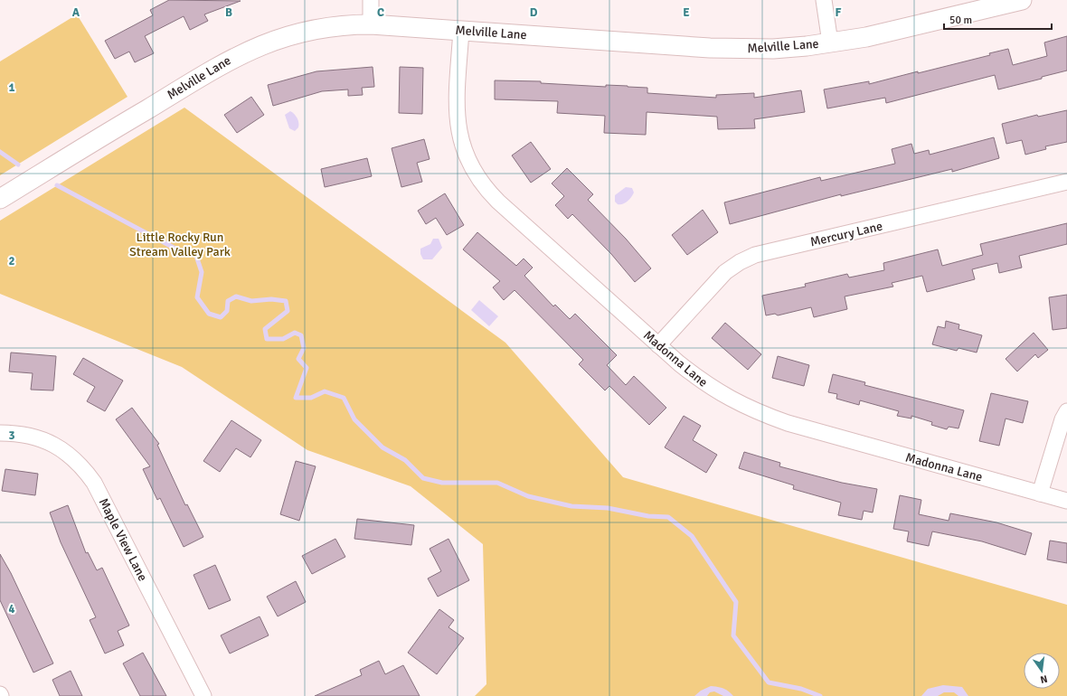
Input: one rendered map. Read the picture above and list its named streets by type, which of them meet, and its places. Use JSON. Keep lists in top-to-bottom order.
{
  "streets": {
    "street": [
      "Melville Lane",
      "Mercury Lane",
      "Madonna Lane",
      "Maple View Lane"
    ]
  },
  "crossings": [
    ["Melville Lane", "Madonna Lane"],
    ["Mercury Lane", "Madonna Lane"]
  ],
  "parks": ["Little Rocky Run Stream Valley Park"],
  "scale_bar": "50 m",
  "north": "bottom",
  "grid": {
    "columns": [
      "A",
      "B",
      "C",
      "D",
      "E",
      "F"
    ],
    "rows": [
      "1",
      "2",
      "3",
      "4"
    ]
  }
}
